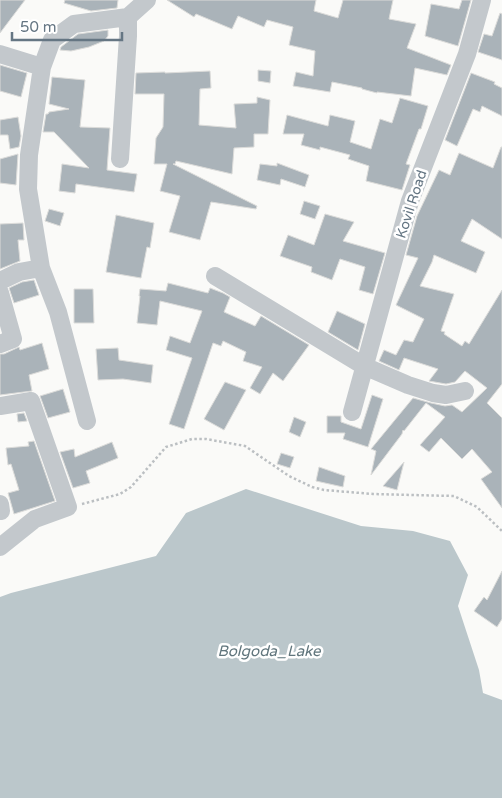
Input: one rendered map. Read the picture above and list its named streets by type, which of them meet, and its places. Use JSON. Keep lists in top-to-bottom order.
{
  "streets": {
    "street": ["Kovil Road"]
  },
  "water": ["Bolgoda_Lake"],
  "scale_bar": "50 m"
}
